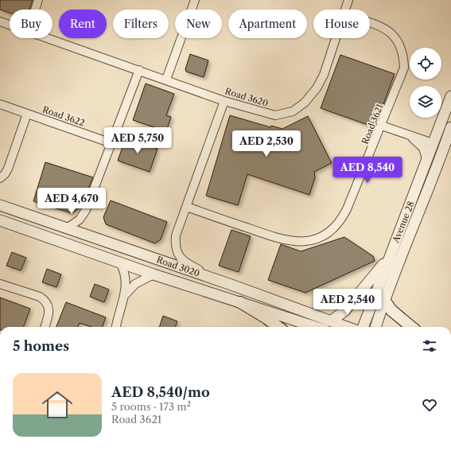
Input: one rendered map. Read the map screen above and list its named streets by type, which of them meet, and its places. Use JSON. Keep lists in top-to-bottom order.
{
  "streets": {
    "street": [
      "Road 3620",
      "Road 3622",
      "Road 3621",
      "Avenue 28",
      "Road 3020"
    ]
  },
  "page": {
    "chip": [
      "Buy",
      "Rent",
      "Filters",
      "New",
      "Apartment",
      "House"
    ],
    "price": [
      "AED 5,750",
      "AED 2,530",
      "AED 8,540",
      "AED 4,670",
      "AED 2,540"
    ],
    "heading": "5 homes",
    "list": [
      {
        "name": "AED 8,540/mo",
        "note": "5 rooms · 173 m² · Road 3621"
      }
    ]
  }
}
